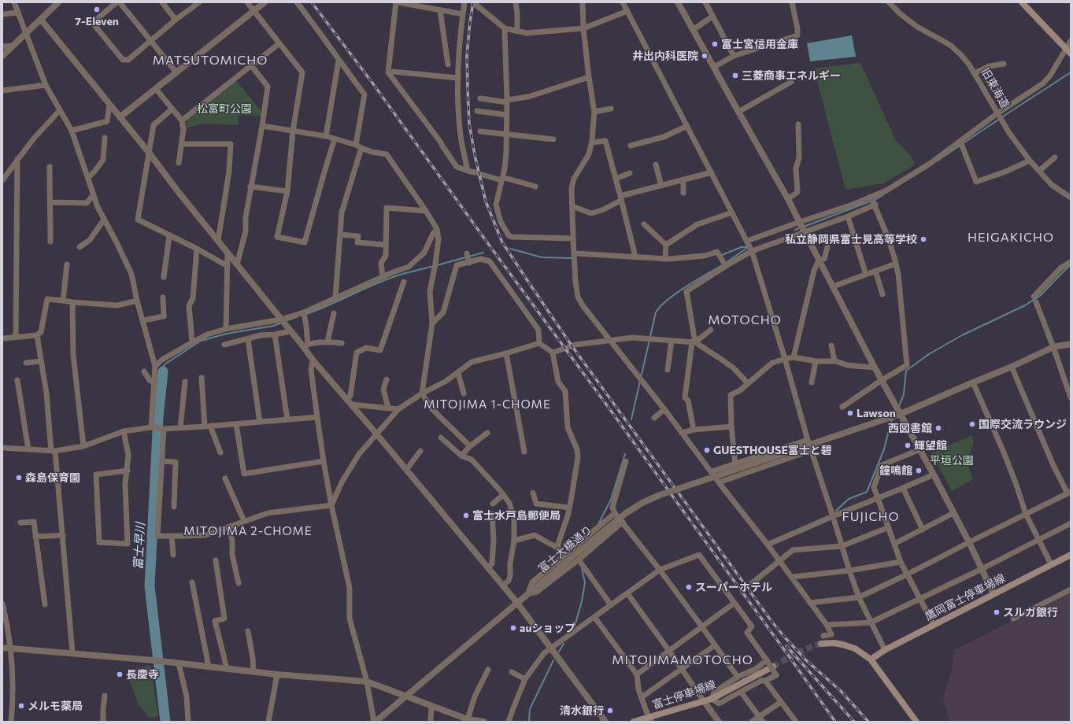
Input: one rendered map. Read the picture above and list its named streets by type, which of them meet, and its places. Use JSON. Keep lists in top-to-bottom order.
{
  "streets": {
    "main road": ["鷹岡富士停車場線", "富士停車場線"],
    "street": ["旧東海道", "富士大橋通り"]
  },
  "districts": [
    "MATSUTOMICHO",
    "HEIGAKICHO",
    "MOTOCHO",
    "MITOJIMA 1-CHOME",
    "FUJICHO",
    "MITOJIMA 2-CHOME",
    "MITOJIMAMOTOCHO"
  ],
  "water": ["富士早川"],
  "parks": ["松富町公園", "平垣公園"],
  "places": [
    "7-Eleven",
    "富士宮信用金庫",
    "井出内科医院",
    "三菱商事エネルギー",
    "私立静岡県富士見高等学校",
    "Lawson",
    "国際交流ラウンジ",
    "西図書館",
    "輝望館",
    "GUESTHOUSE富士と碧",
    "鐘鳴館",
    "森島保育園",
    "富士水戸島郵便局",
    "スーパーホテル",
    "スルガ銀行",
    "auショップ",
    "長慶寺",
    "メルモ薬局",
    "清水銀行"
  ]
}
